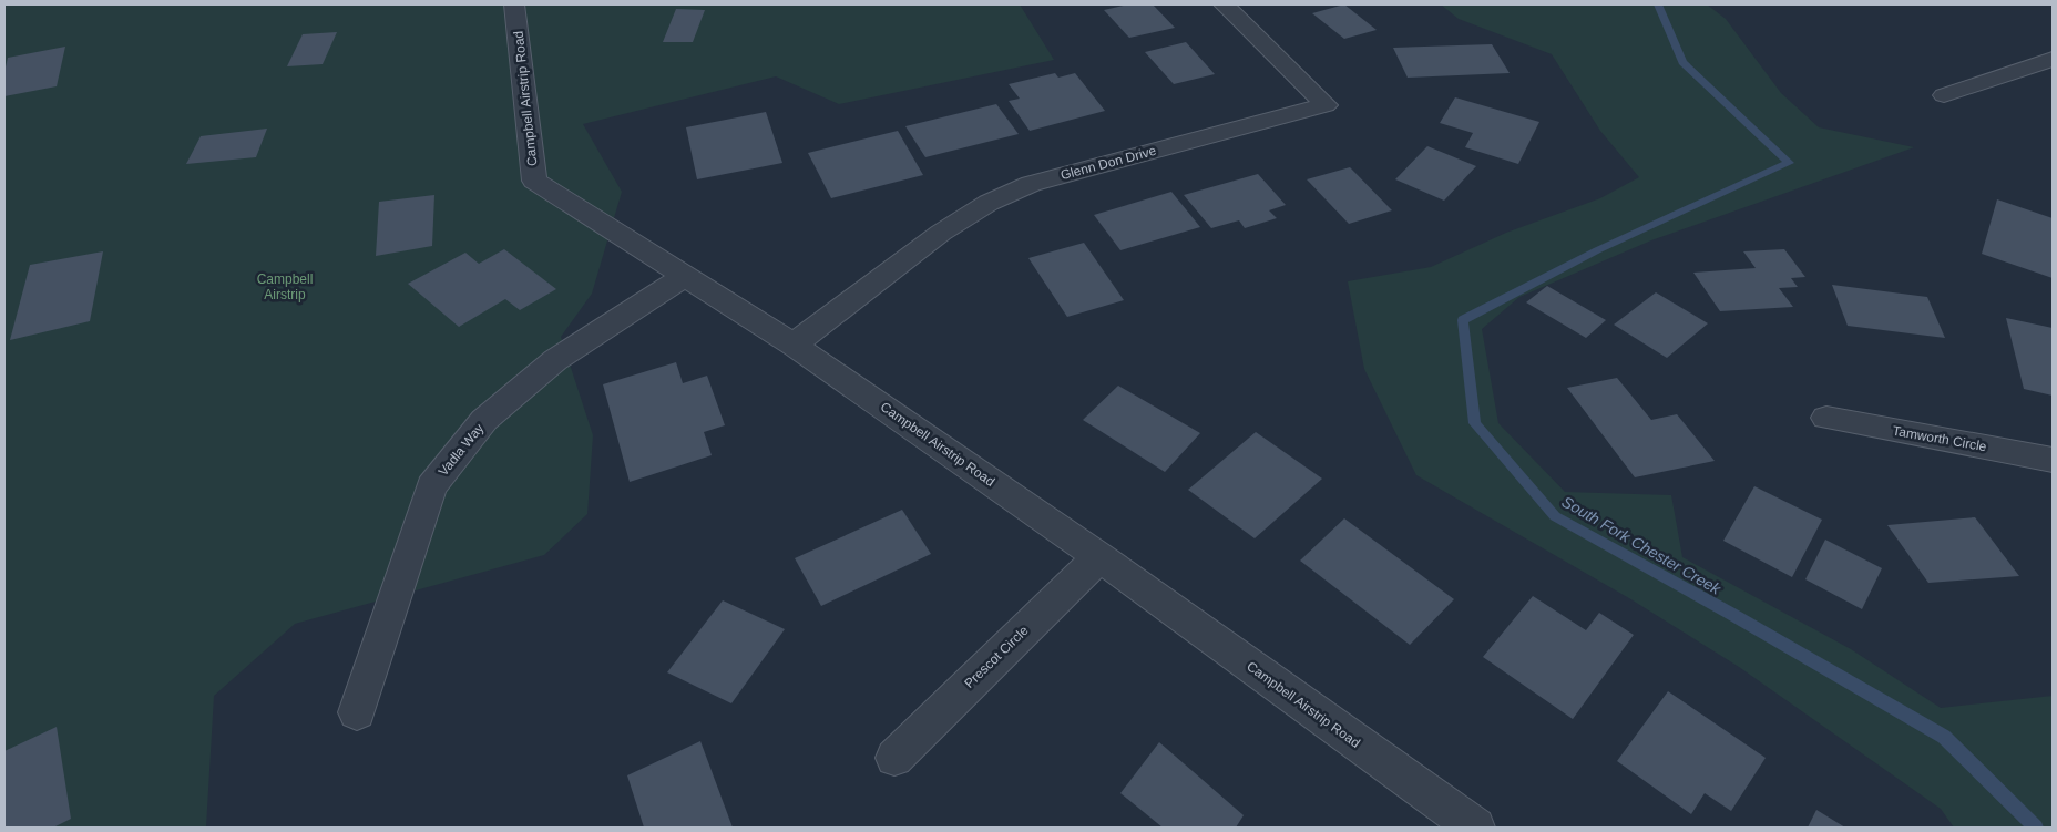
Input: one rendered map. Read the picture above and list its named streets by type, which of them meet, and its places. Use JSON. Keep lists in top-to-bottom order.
{
  "streets": {
    "street": [
      "Campbell Airstrip Road",
      "Glenn Don Drive",
      "Tamworth Circle",
      "Vadla Way",
      "Prescot Circle"
    ]
  },
  "crossings": [
    ["Campbell Airstrip Road", "Glenn Don Drive"],
    ["Campbell Airstrip Road", "Vadla Way"],
    ["Campbell Airstrip Road", "Prescot Circle"]
  ],
  "water": ["South Fork Chester Creek"],
  "parks": ["Campbell Airstrip"]
}
